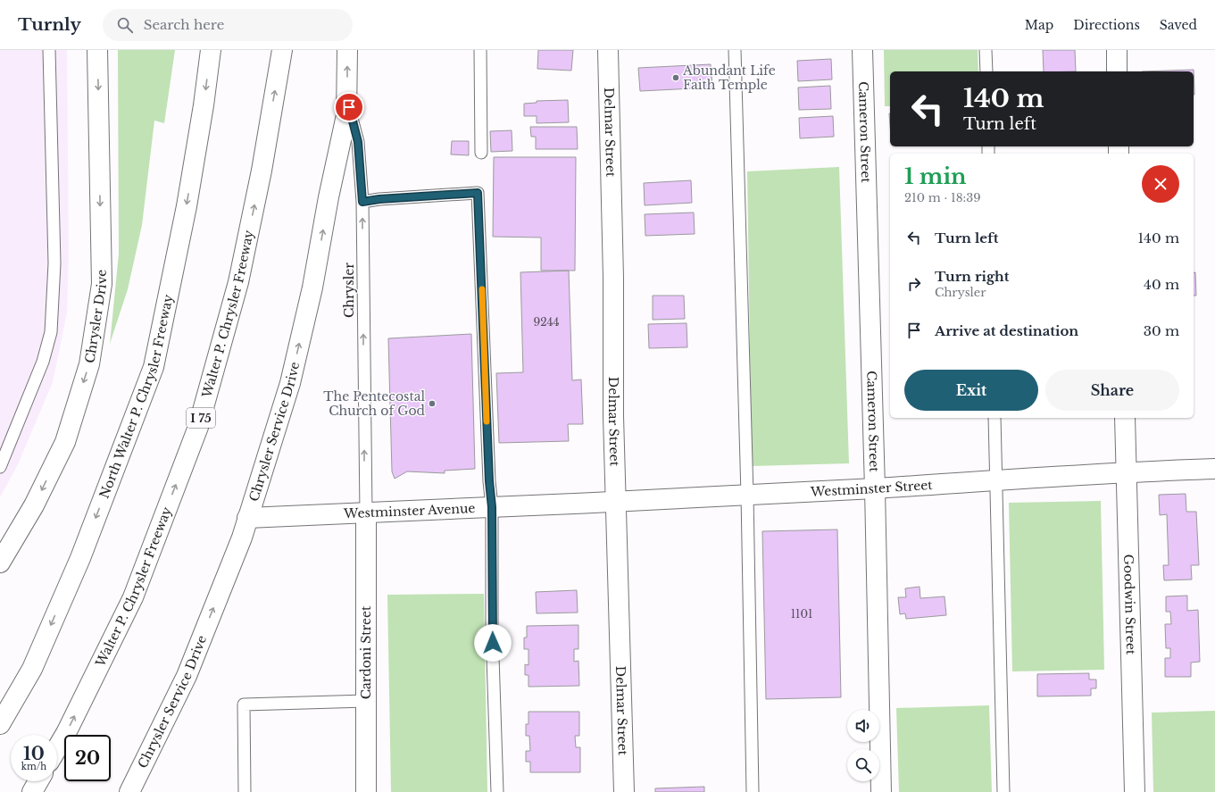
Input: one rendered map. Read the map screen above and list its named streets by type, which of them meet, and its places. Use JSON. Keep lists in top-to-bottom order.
{
  "streets": {
    "main road": [
      "Delmar Street",
      "Cameron Street",
      "Walter P. Chrysler Freeway",
      "Chrysler Drive",
      "North Walter P. Chrysler Freeway",
      "I 75",
      "Chrysler Service Drive",
      "Westminster Street",
      "Westminster Avenue",
      "Goodwin Street",
      "Cardoni Street"
    ],
    "lane": ["Chrysler"]
  },
  "crossings": [
    ["Delmar Street", "Westminster Street"],
    ["Delmar Street", "Westminster Avenue"],
    ["Cameron Street", "Westminster Street"],
    ["Chrysler", "Chrysler Service Drive"],
    ["Chrysler", "Westminster Avenue"],
    ["Chrysler", "Cardoni Street"],
    ["Chrysler Service Drive", "Westminster Avenue"],
    ["Westminster Street", "Westminster Avenue"],
    ["Westminster Street", "Goodwin Street"],
    ["Westminster Avenue", "Cardoni Street"]
  ],
  "one_way": [
    "Chrysler",
    "Walter P. Chrysler Freeway",
    "Chrysler Drive",
    "North Walter P. Chrysler Freeway",
    "Chrysler Service Drive"
  ],
  "places": ["Abundant Life Faith Temple", "The Pentecostal Church of God"],
  "house_numbers": ["9244", "1101"],
  "page": {
    "header": "Turnly",
    "search": "Search here",
    "nav": ["Map", "Directions", "Saved"],
    "turn": ["140 m", "Turn left"],
    "heading": ["1 min", "210 m · 18:39"],
    "list": [
      {
        "name": "Turn left",
        "value": "140 m"
      },
      {
        "name": "Turn right",
        "note": "Chrysler",
        "value": "40 m"
      },
      {
        "name": "Arrive at destination",
        "value": "30 m"
      }
    ],
    "buttons": ["Exit", "Share"],
    "speed": "10 km/h",
    "limit": "20"
  }
}
